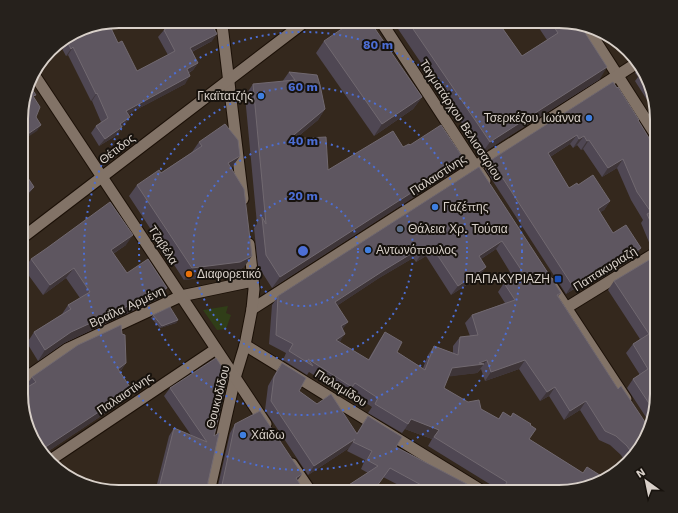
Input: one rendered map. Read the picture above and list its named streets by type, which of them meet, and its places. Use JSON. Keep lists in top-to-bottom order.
{
  "streets": {
    "street": [
      "Ταγματάρχου Βελισσαρίου",
      "Θέτιδος",
      "Παλαιστίνης",
      "Τζαβέλα",
      "Παπακυριαζή",
      "Βραΐλα Αρμένη",
      "Παλαμίδου",
      "Θουκυδίδου"
    ]
  },
  "crossings": [
    ["Ταγματάρχου Βελισσαρίου", "Παλαιστίνης"],
    ["Θέτιδος", "Τζαβέλα"],
    ["Παλαιστίνης", "Τζαβέλα"],
    ["Παλαιστίνης", "Θουκυδίδου"],
    ["Τζαβέλα", "Βραΐλα Αρμένη"],
    ["Τζαβέλα", "Θουκυδίδου"],
    ["Βραΐλα Αρμένη", "Θουκυδίδου"],
    ["Παλαμίδου", "Θουκυδίδου"]
  ],
  "places": {
    "other": [
      "Γκαϊτατζής",
      "Τσερκέζου Ιωάννα",
      "Γαζέπης",
      "Θάλεια Χρ. Τούσια",
      "Αντωνόπουλος",
      "Διαφορετικό",
      "Χάιδω"
    ],
    "transit": ["ΠΑΠΑΚΥΡΙΑΖΗ"]
  },
  "north": "top left",
  "rings": [
    "80 m",
    "60 m",
    "40 m",
    "20 m"
  ]
}
